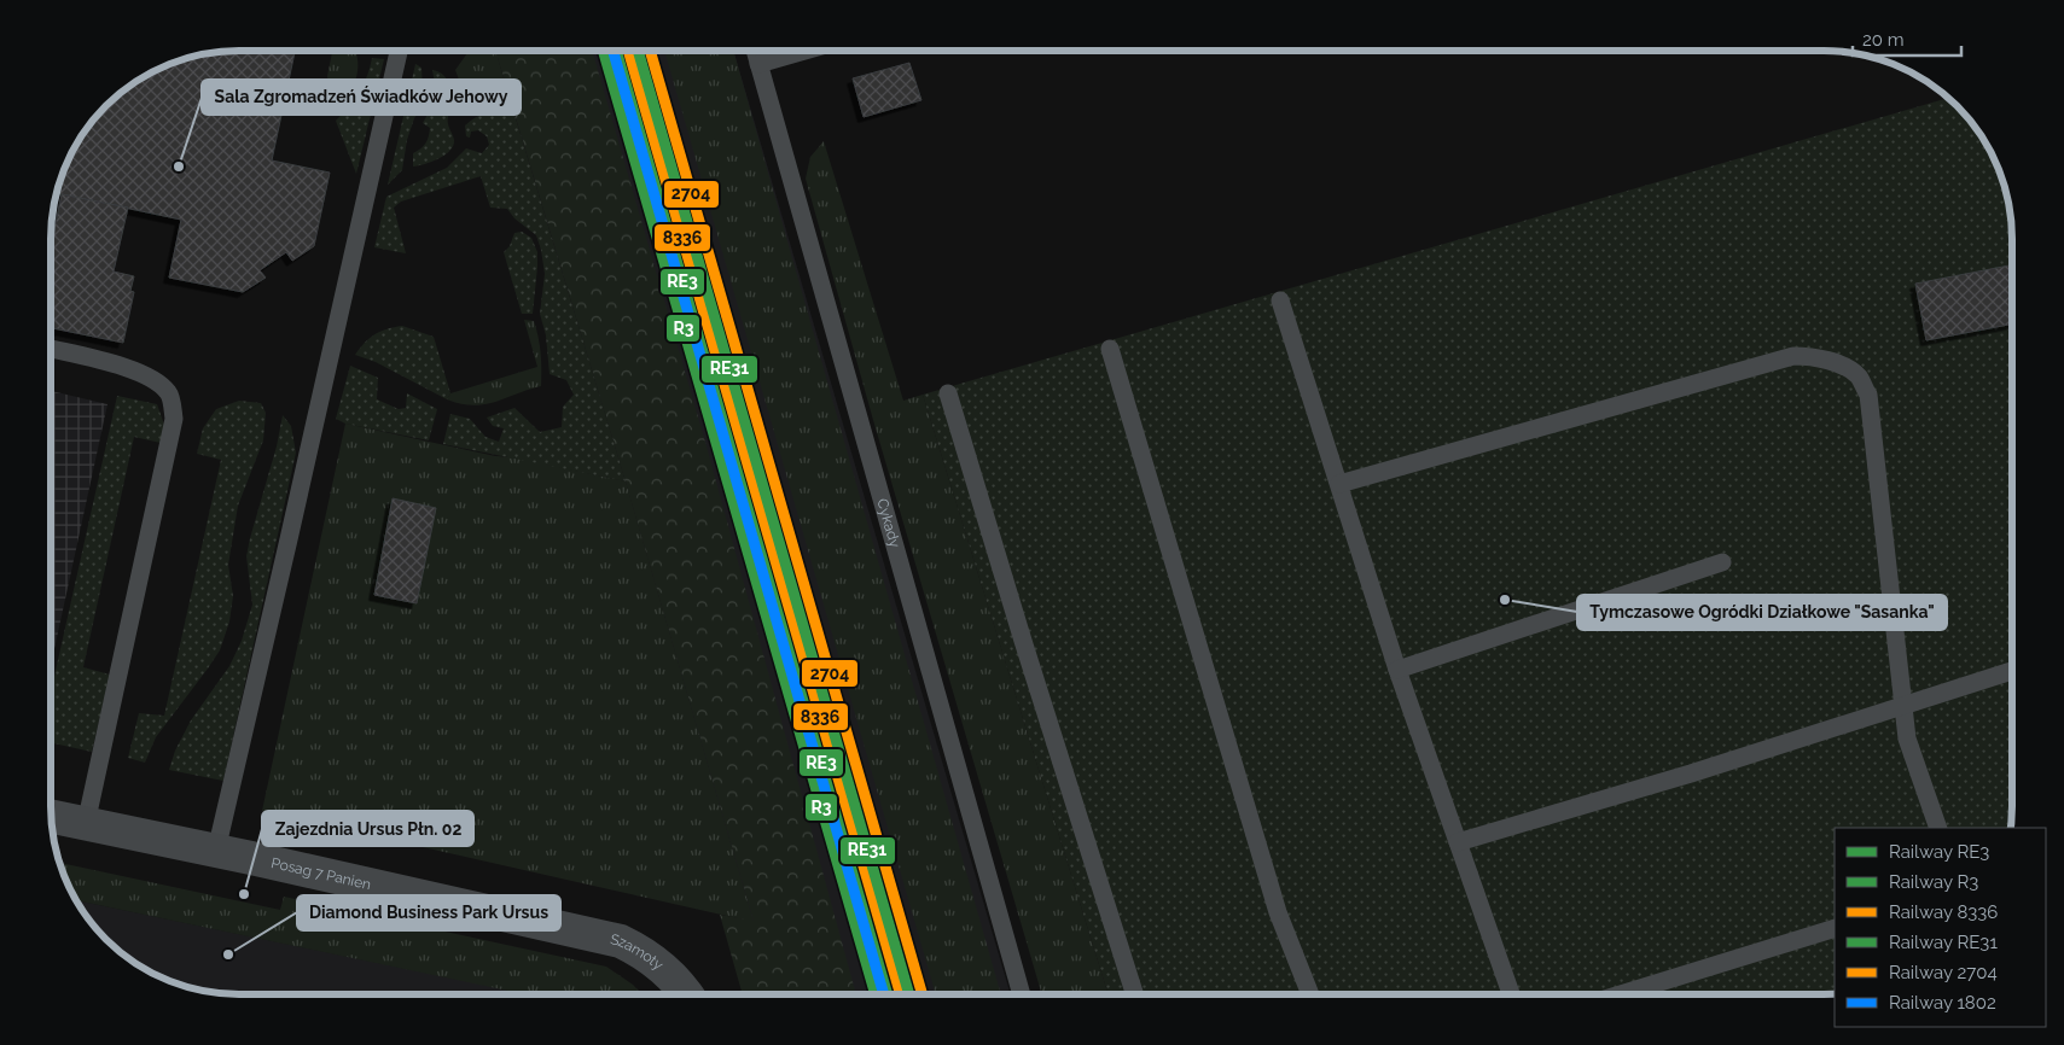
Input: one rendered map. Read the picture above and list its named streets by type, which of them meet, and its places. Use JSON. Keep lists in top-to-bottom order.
{
  "streets": {
    "street": ["Posag 7 Panien", "Szamoty"],
    "lane": ["Cykady"]
  },
  "crossings": [
    ["Posag 7 Panien", "Szamoty"]
  ],
  "places": [
    "Sala Zgromadzeń Świadków Jehowy",
    "Tymczasowe Ogródki Działkowe \"Sasanka\"",
    "Zajezdnia Ursus Płn. 02",
    "Diamond Business Park Ursus"
  ],
  "lines": [
    "rail line 2704",
    "rail line RE31",
    "rail line 8336",
    "rail line RE3",
    "rail line 1802",
    "rail line R3"
  ],
  "legend": [
    "Railway RE3",
    "Railway R3",
    "Railway 8336",
    "Railway RE31",
    "Railway 2704",
    "Railway 1802"
  ],
  "scale_bar": "20 m"
}
